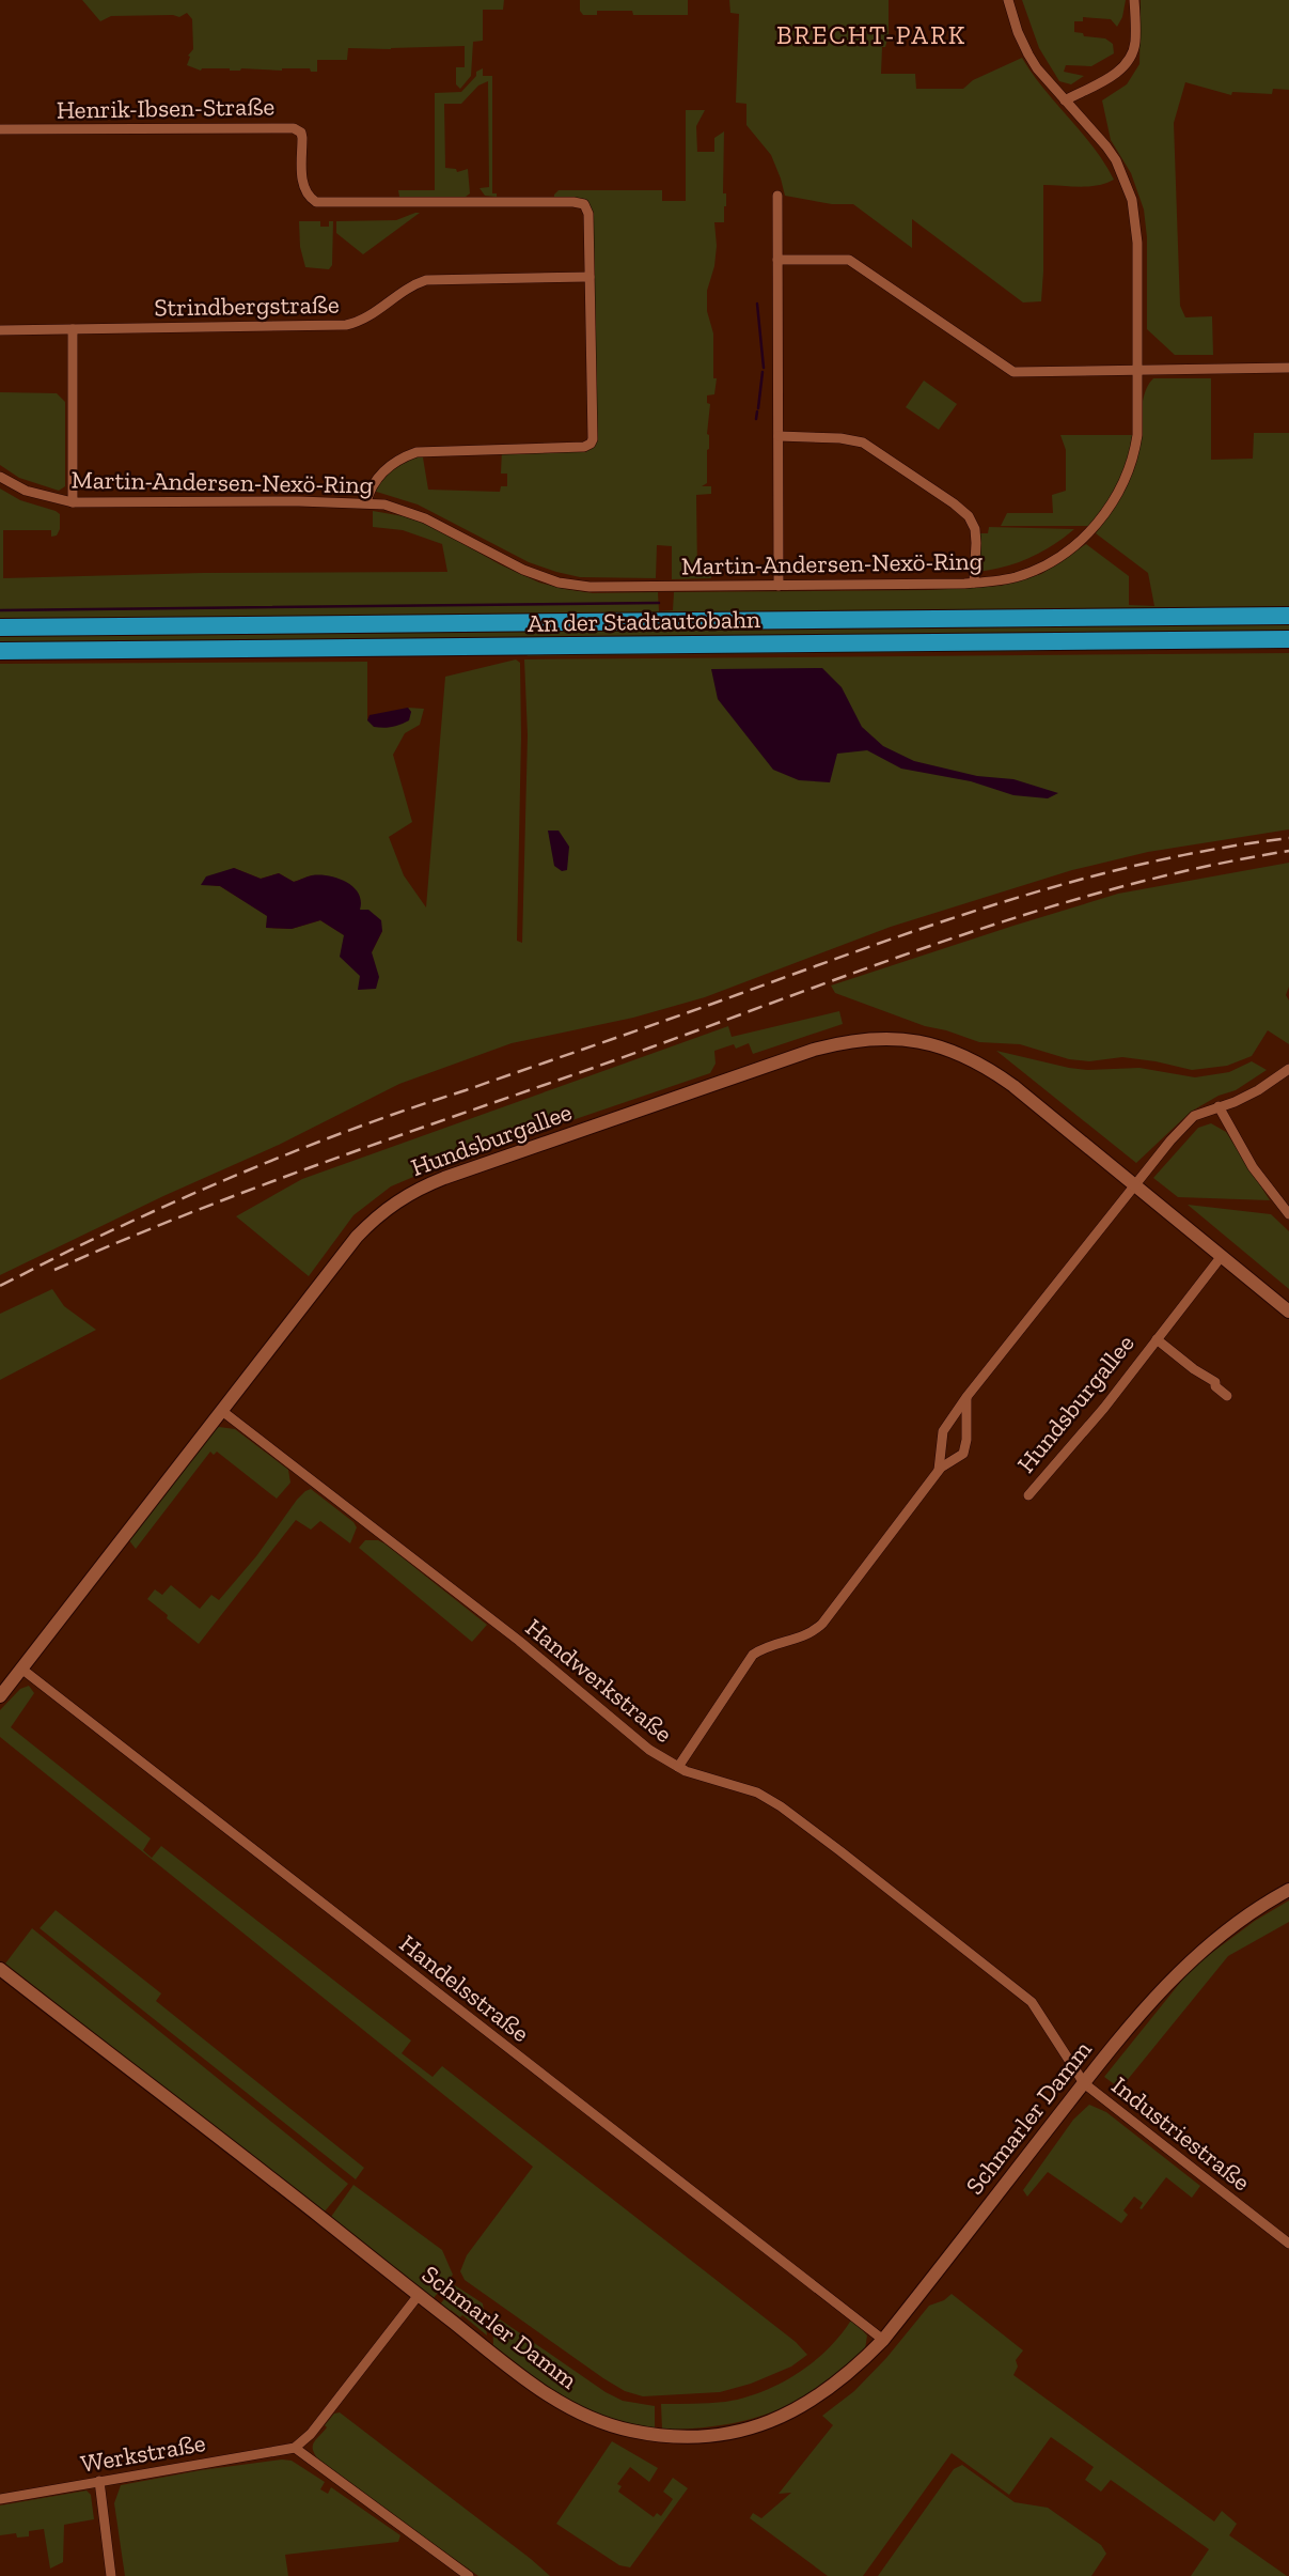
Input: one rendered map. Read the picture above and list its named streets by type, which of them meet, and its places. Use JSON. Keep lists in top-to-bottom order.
{
  "streets": {
    "highway": ["An der Stadtautobahn"],
    "street": [
      "Henrik-Ibsen-Straße",
      "Strindbergstraße",
      "Martin-Andersen-Nexö-Ring",
      "Hundsburgallee",
      "Handwerkstraße",
      "Handelsstraße",
      "Schmarler Damm",
      "Industriestraße",
      "Werkstraße"
    ]
  },
  "crossings": [
    ["Henrik-Ibsen-Straße", "Strindbergstraße"],
    ["Hundsburgallee", "Handwerkstraße"],
    ["Hundsburgallee", "Handelsstraße"],
    ["Handwerkstraße", "Schmarler Damm"],
    ["Handwerkstraße", "Industriestraße"],
    ["Handelsstraße", "Schmarler Damm"],
    ["Schmarler Damm", "Industriestraße"]
  ],
  "districts": ["BRECHT-PARK"]
}
